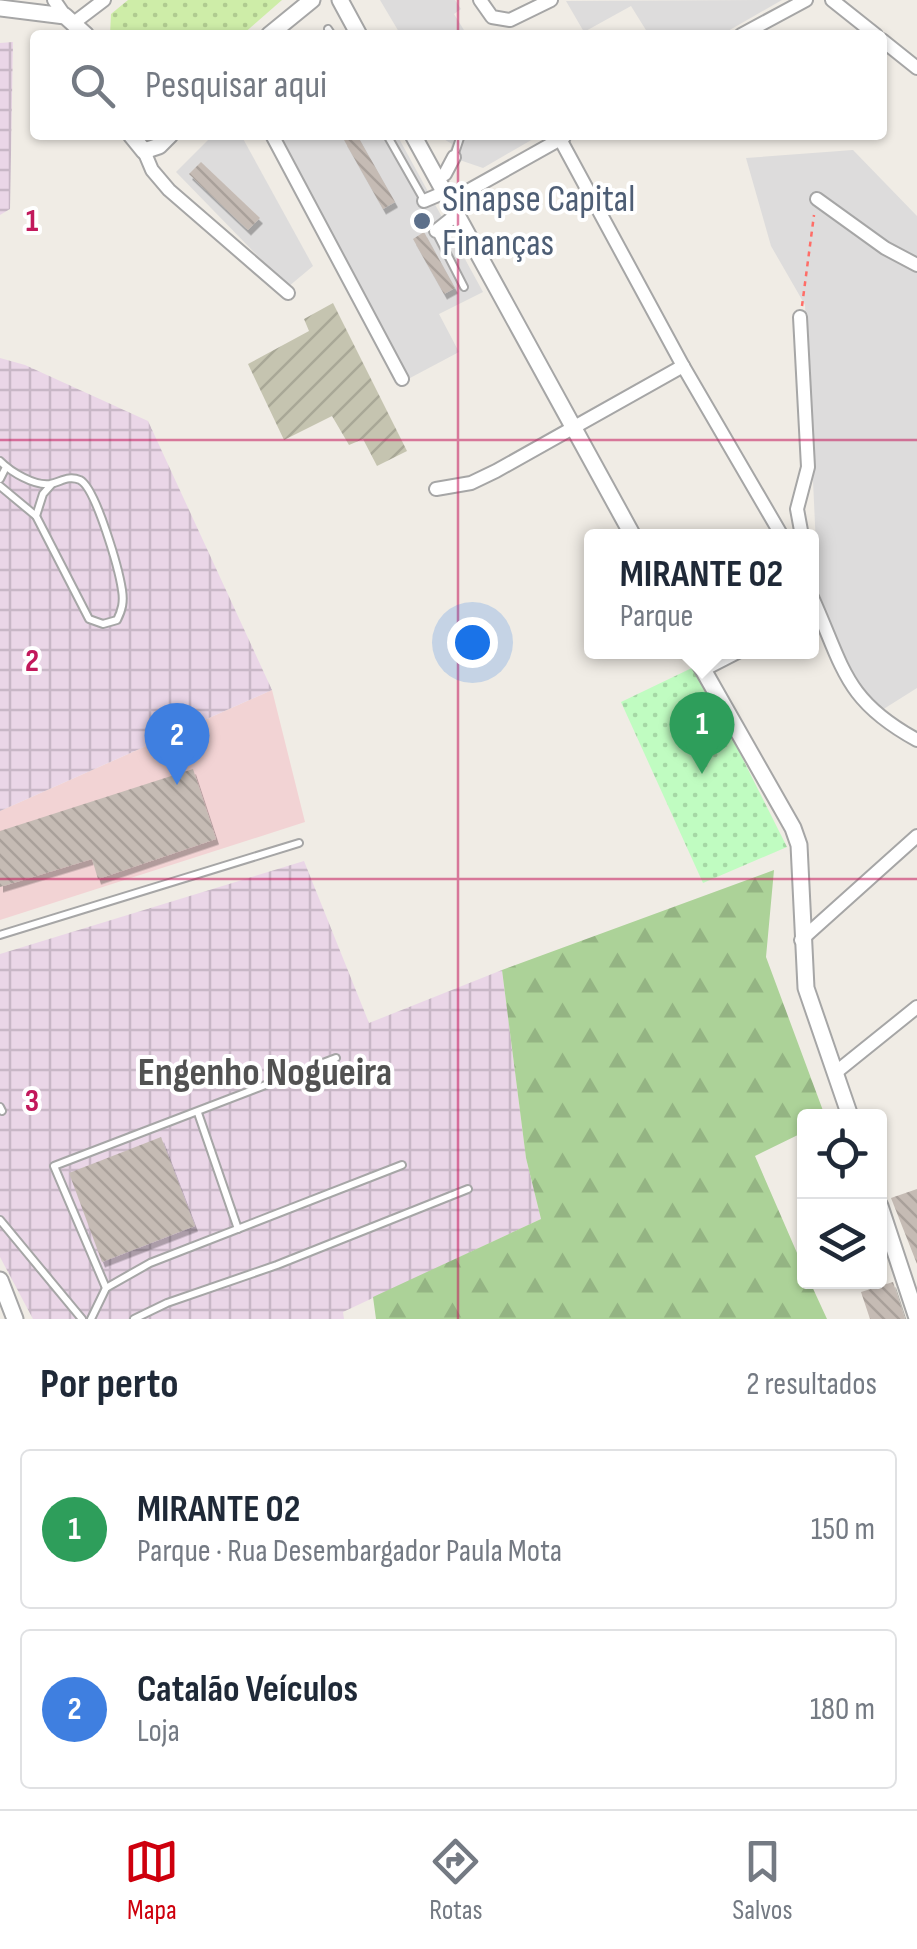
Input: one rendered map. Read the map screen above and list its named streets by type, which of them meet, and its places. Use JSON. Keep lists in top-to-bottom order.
{
  "districts": ["Engenho Nogueira"],
  "places": ["Sinapse Capital Finanças"],
  "page": {
    "search": "Pesquisar aqui",
    "popup": ["MIRANTE 02", "Parque"],
    "pins": ["1", "2"],
    "heading": ["Por perto", "2 resultados"],
    "list": [
      {
        "mark": "1",
        "name": "MIRANTE 02",
        "note": "Parque · Rua Desembargador Paula Mota",
        "value": "150 m"
      },
      {
        "mark": "2",
        "name": "Catalão Veículos",
        "note": "Loja",
        "value": "180 m"
      }
    ],
    "nav": ["Mapa", "Rotas", "Salvos"]
  },
  "grid": {
    "rows": ["1", "2", "3"]
  }
}
